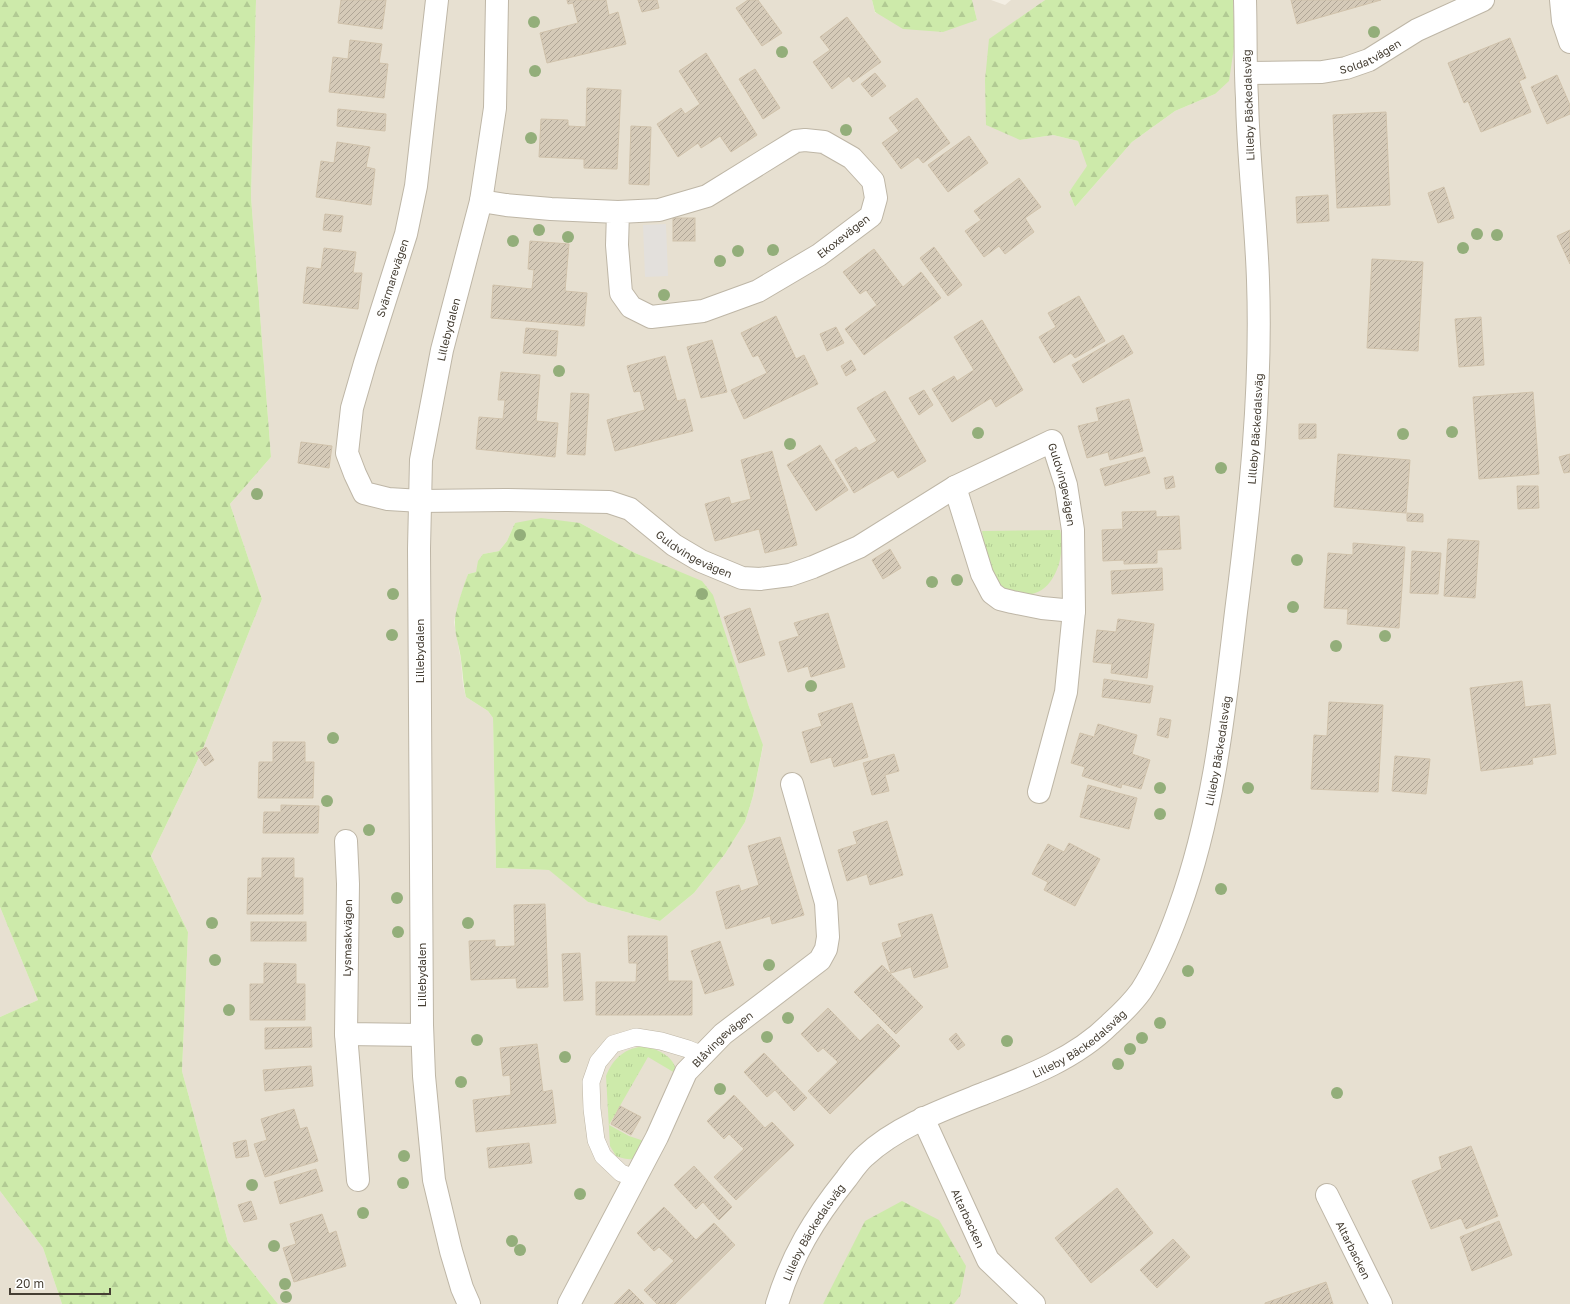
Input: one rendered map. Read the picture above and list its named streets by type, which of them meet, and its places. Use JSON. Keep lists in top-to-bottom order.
{
  "streets": {
    "street": [
      "Soldatvägen",
      "Lilleby Bäckedalsväg",
      "Ekoxevägen",
      "Svärmarevägen",
      "Lillebydalen",
      "Guldvingevägen",
      "Lysmaskvägen",
      "Blåvingevägen",
      "Altarbacken"
    ]
  },
  "crossings": [
    ["Soldatvägen", "Lilleby Bäckedalsväg"],
    ["Lilleby Bäckedalsväg", "Altarbacken"],
    ["Ekoxevägen", "Lillebydalen"],
    ["Svärmarevägen", "Lillebydalen"],
    ["Svärmarevägen", "Guldvingevägen"],
    ["Lillebydalen", "Guldvingevägen"]
  ],
  "scale_bar": "20 m"
}
